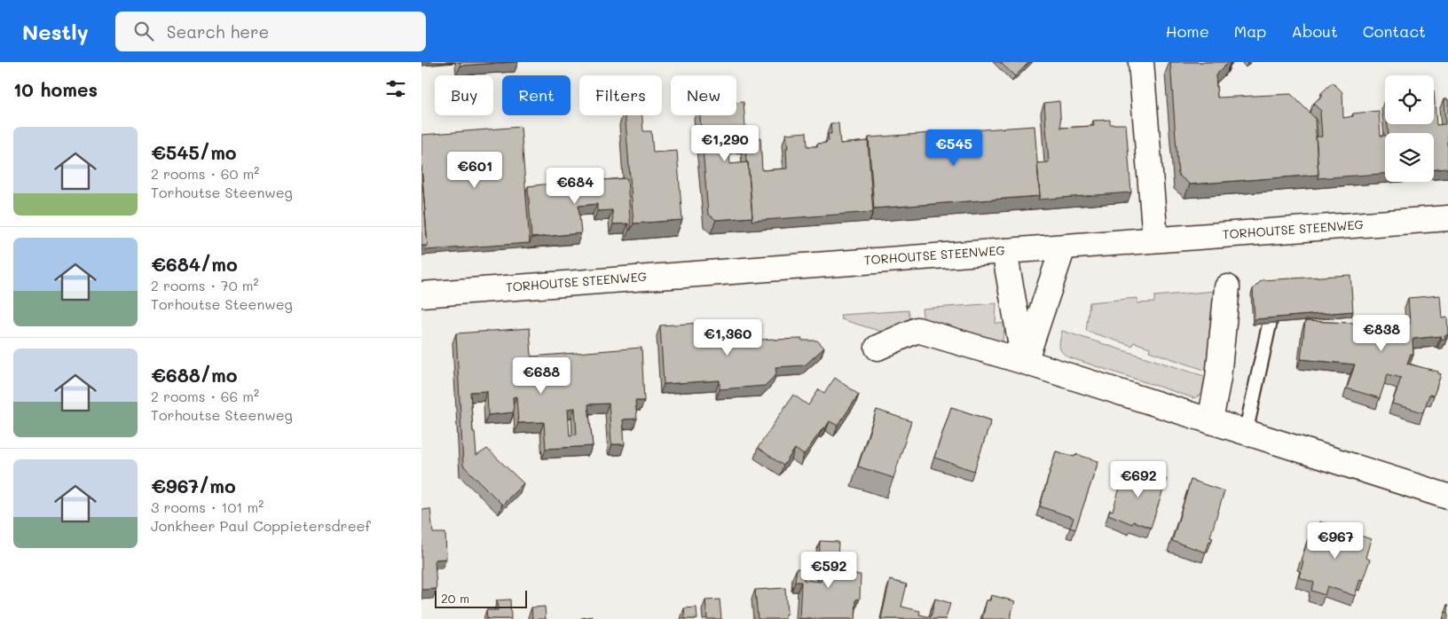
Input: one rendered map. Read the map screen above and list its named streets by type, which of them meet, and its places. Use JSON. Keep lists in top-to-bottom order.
{
  "streets": {
    "street": ["TORHOUTSE STEENWEG"]
  },
  "scale_bar": "20 m",
  "page": {
    "header": "Nestly",
    "search": "Search here",
    "nav": [
      "Home",
      "Map",
      "About",
      "Contact"
    ],
    "heading": "10 homes",
    "chip": [
      "Buy",
      "Rent",
      "Filters",
      "New"
    ],
    "list": [
      {
        "name": "€545/mo",
        "note": "2 rooms · 60 m² · Torhoutse Steenweg"
      },
      {
        "name": "€684/mo",
        "note": "2 rooms · 70 m² · Torhoutse Steenweg"
      },
      {
        "name": "€688/mo",
        "note": "2 rooms · 66 m² · Torhoutse Steenweg"
      },
      {
        "name": "€967/mo",
        "note": "3 rooms · 101 m² · Jonkheer Paul Coppietersdreef"
      }
    ],
    "price": [
      "€1,290",
      "€545",
      "€601",
      "€684",
      "€838",
      "€1,360",
      "€688",
      "€692",
      "€967",
      "€592"
    ],
    "scale": "20 m"
  }
}
